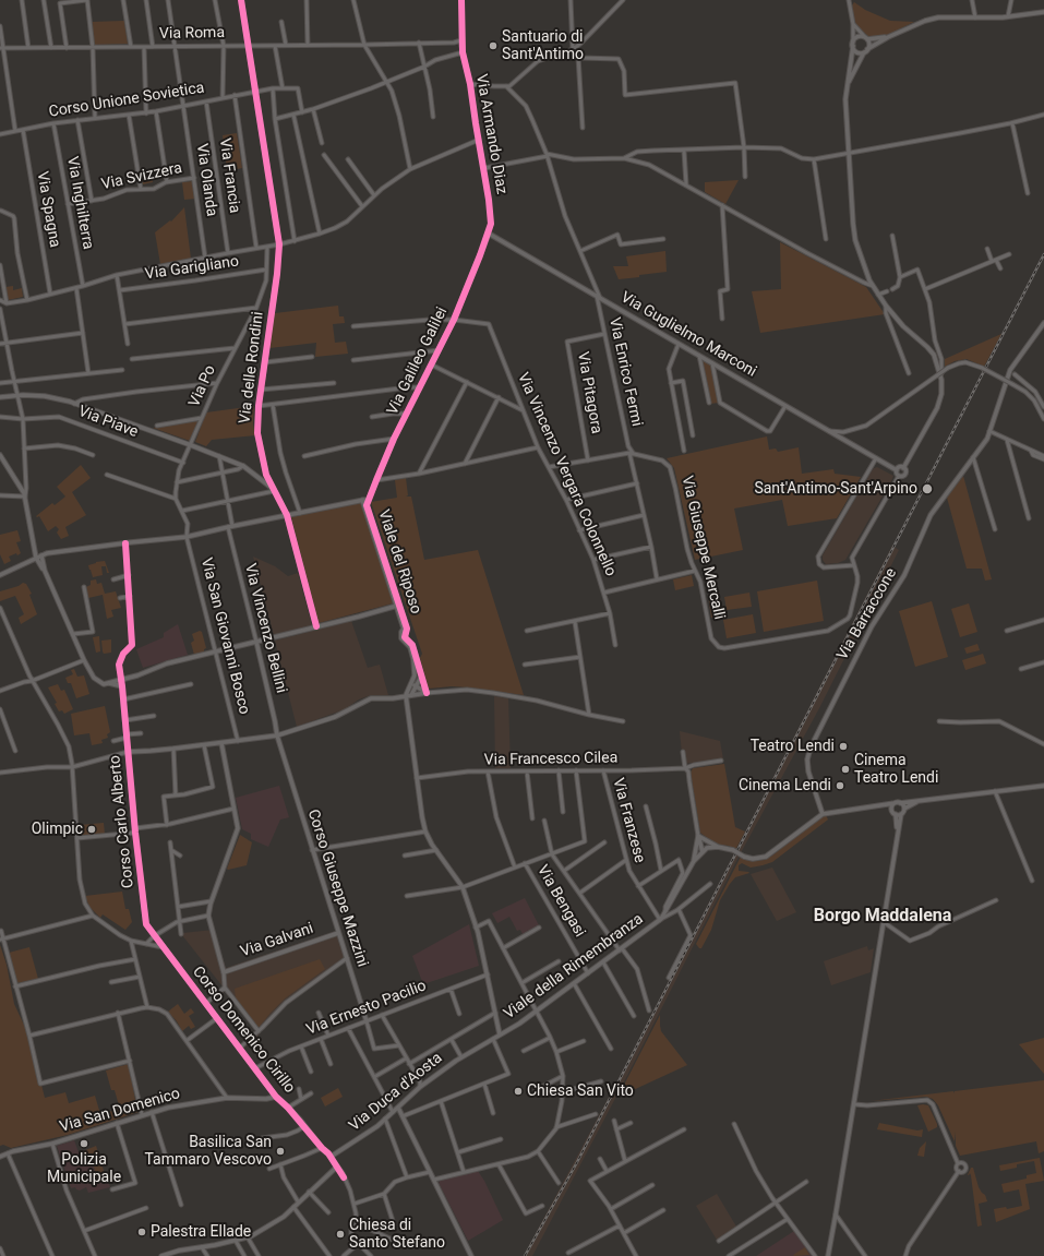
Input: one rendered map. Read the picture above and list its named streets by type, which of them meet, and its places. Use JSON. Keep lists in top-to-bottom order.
{
  "streets": {
    "street": [
      "Via Roma",
      "Corso Unione Sovietica",
      "Via Armando Diaz",
      "Via Francia",
      "Via Svizzera",
      "Via Olanda",
      "Via Inghilterra",
      "Via Spagna",
      "Via Garigliano",
      "Via Guglielmo Marconi",
      "Via Galileo Galilei",
      "Via delle Rondini",
      "Via Enrico Fermi",
      "Via Po",
      "Via Pitagora",
      "Via Piave",
      "Via Vincenzo Vergara Colonnello",
      "Via Giuseppe Mercalli",
      "Viale del Riposo",
      "Via Barraccone",
      "Via Vincenzo Bellini",
      "Via San Giovanni Bosco",
      "Via Francesco Cilea",
      "Via Franzese",
      "Corso Carlo Alberto",
      "Corso Giuseppe Mazzini",
      "Via Bengasi",
      "Via Galvani",
      "Viale della Rimembranza",
      "Via Ernesto Pacilio",
      "Corso Domenico Cirillo",
      "Via Duca d'Aosta",
      "Via San Domenico"
    ]
  },
  "crossings": [
    ["Via Roma", "Via Armando Diaz"],
    ["Via Roma", "Via Olanda"],
    ["Via Roma", "Via delle Rondini"],
    ["Corso Unione Sovietica", "Via Francia"],
    ["Corso Unione Sovietica", "Via Olanda"],
    ["Corso Unione Sovietica", "Via Inghilterra"],
    ["Corso Unione Sovietica", "Via Spagna"],
    ["Corso Unione Sovietica", "Via delle Rondini"],
    ["Via Armando Diaz", "Via Guglielmo Marconi"],
    ["Via Armando Diaz", "Via Galileo Galilei"],
    ["Via Svizzera", "Via Olanda"],
    ["Via Svizzera", "Via Inghilterra"],
    ["Via Garigliano", "Via Po"],
    ["Via Guglielmo Marconi", "Via Galileo Galilei"],
    ["Via Guglielmo Marconi", "Via Enrico Fermi"],
    ["Via Galileo Galilei", "Via Vincenzo Vergara Colonnello"],
    ["Via Galileo Galilei", "Viale del Riposo"],
    ["Via Enrico Fermi", "Via Pitagora"],
    ["Via Enrico Fermi", "Via Giuseppe Mercalli"],
    ["Via Po", "Via Piave"],
    ["Via Po", "Via San Giovanni Bosco"],
    ["Via Pitagora", "Via Giuseppe Mercalli"],
    ["Via Vincenzo Vergara Colonnello", "Via Giuseppe Mercalli"],
    ["Via Vincenzo Bellini", "Corso Giuseppe Mazzini"],
    ["Via Francesco Cilea", "Via Franzese"],
    ["Via Franzese", "Viale della Rimembranza"],
    ["Corso Carlo Alberto", "Corso Domenico Cirillo"],
    ["Corso Giuseppe Mazzini", "Via Galvani"],
    ["Corso Giuseppe Mazzini", "Via Ernesto Pacilio"],
    ["Via Bengasi", "Viale della Rimembranza"],
    ["Viale della Rimembranza", "Via Duca d'Aosta"],
    ["Via Ernesto Pacilio", "Corso Domenico Cirillo"],
    ["Corso Domenico Cirillo", "Via Duca d'Aosta"],
    ["Corso Domenico Cirillo", "Via San Domenico"]
  ],
  "districts": ["Borgo Maddalena"],
  "places": [
    "Santuario di Sant'Antimo",
    "Sant'Antimo-Sant'Arpino",
    "Teatro Lendi",
    "Cinema Teatro Lendi",
    "Cinema Lendi",
    "Olimpic",
    "Chiesa San Vito",
    "Polizia Municipale",
    "Basilica San Tammaro Vescovo",
    "Palestra Ellade",
    "Chiesa di Santo Stefano"
  ]
}
